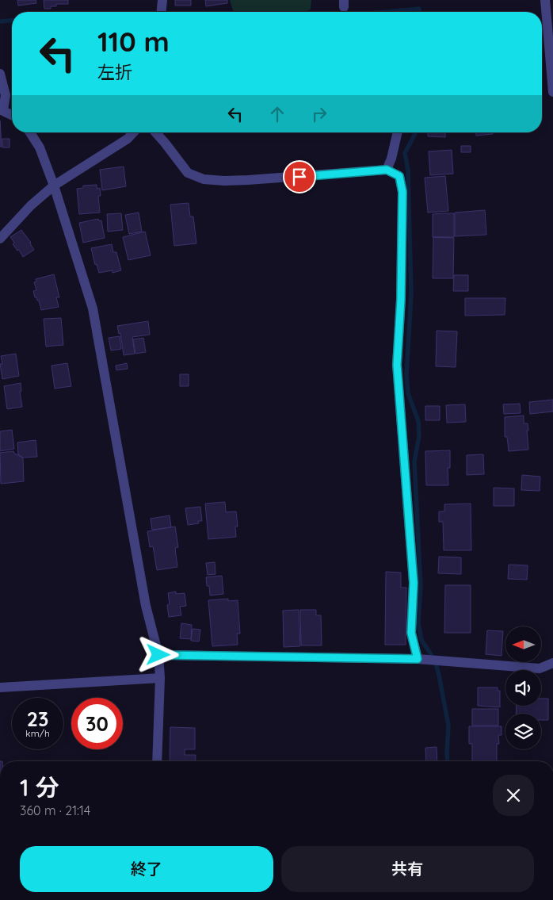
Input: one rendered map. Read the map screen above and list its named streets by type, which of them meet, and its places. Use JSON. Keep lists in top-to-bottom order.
{
  "north": "left",
  "page": {
    "turn": ["110 m", "左折"],
    "speed": "23 km/h",
    "limit": "30",
    "heading": ["1 分", "360 m · 21:14"],
    "buttons": ["終了", "共有"]
  }
}
